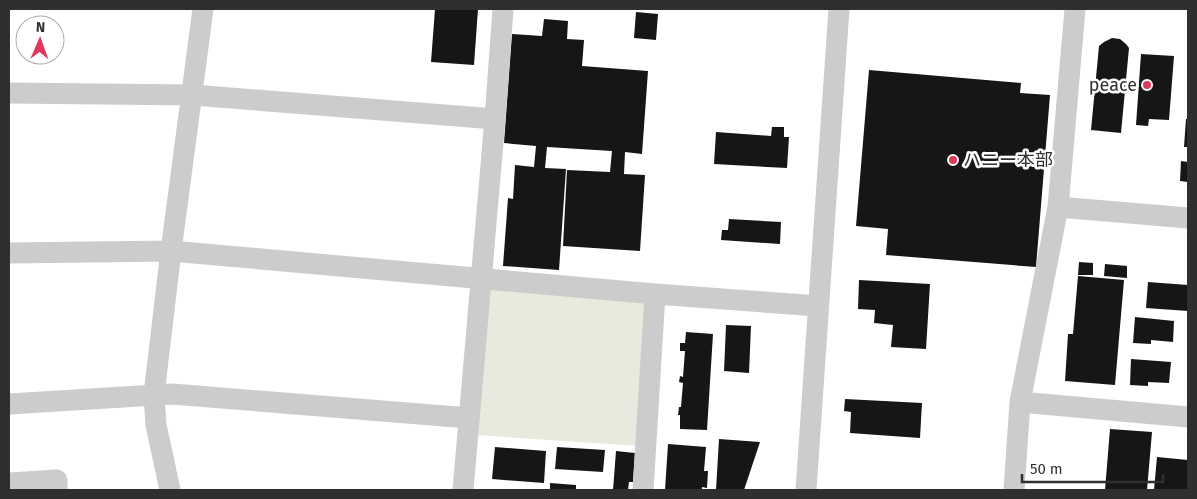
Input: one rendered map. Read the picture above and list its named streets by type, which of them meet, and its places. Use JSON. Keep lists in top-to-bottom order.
{
  "places": ["peace", "ハニー本部"],
  "scale_bar": "50 m",
  "north": "top"
}
